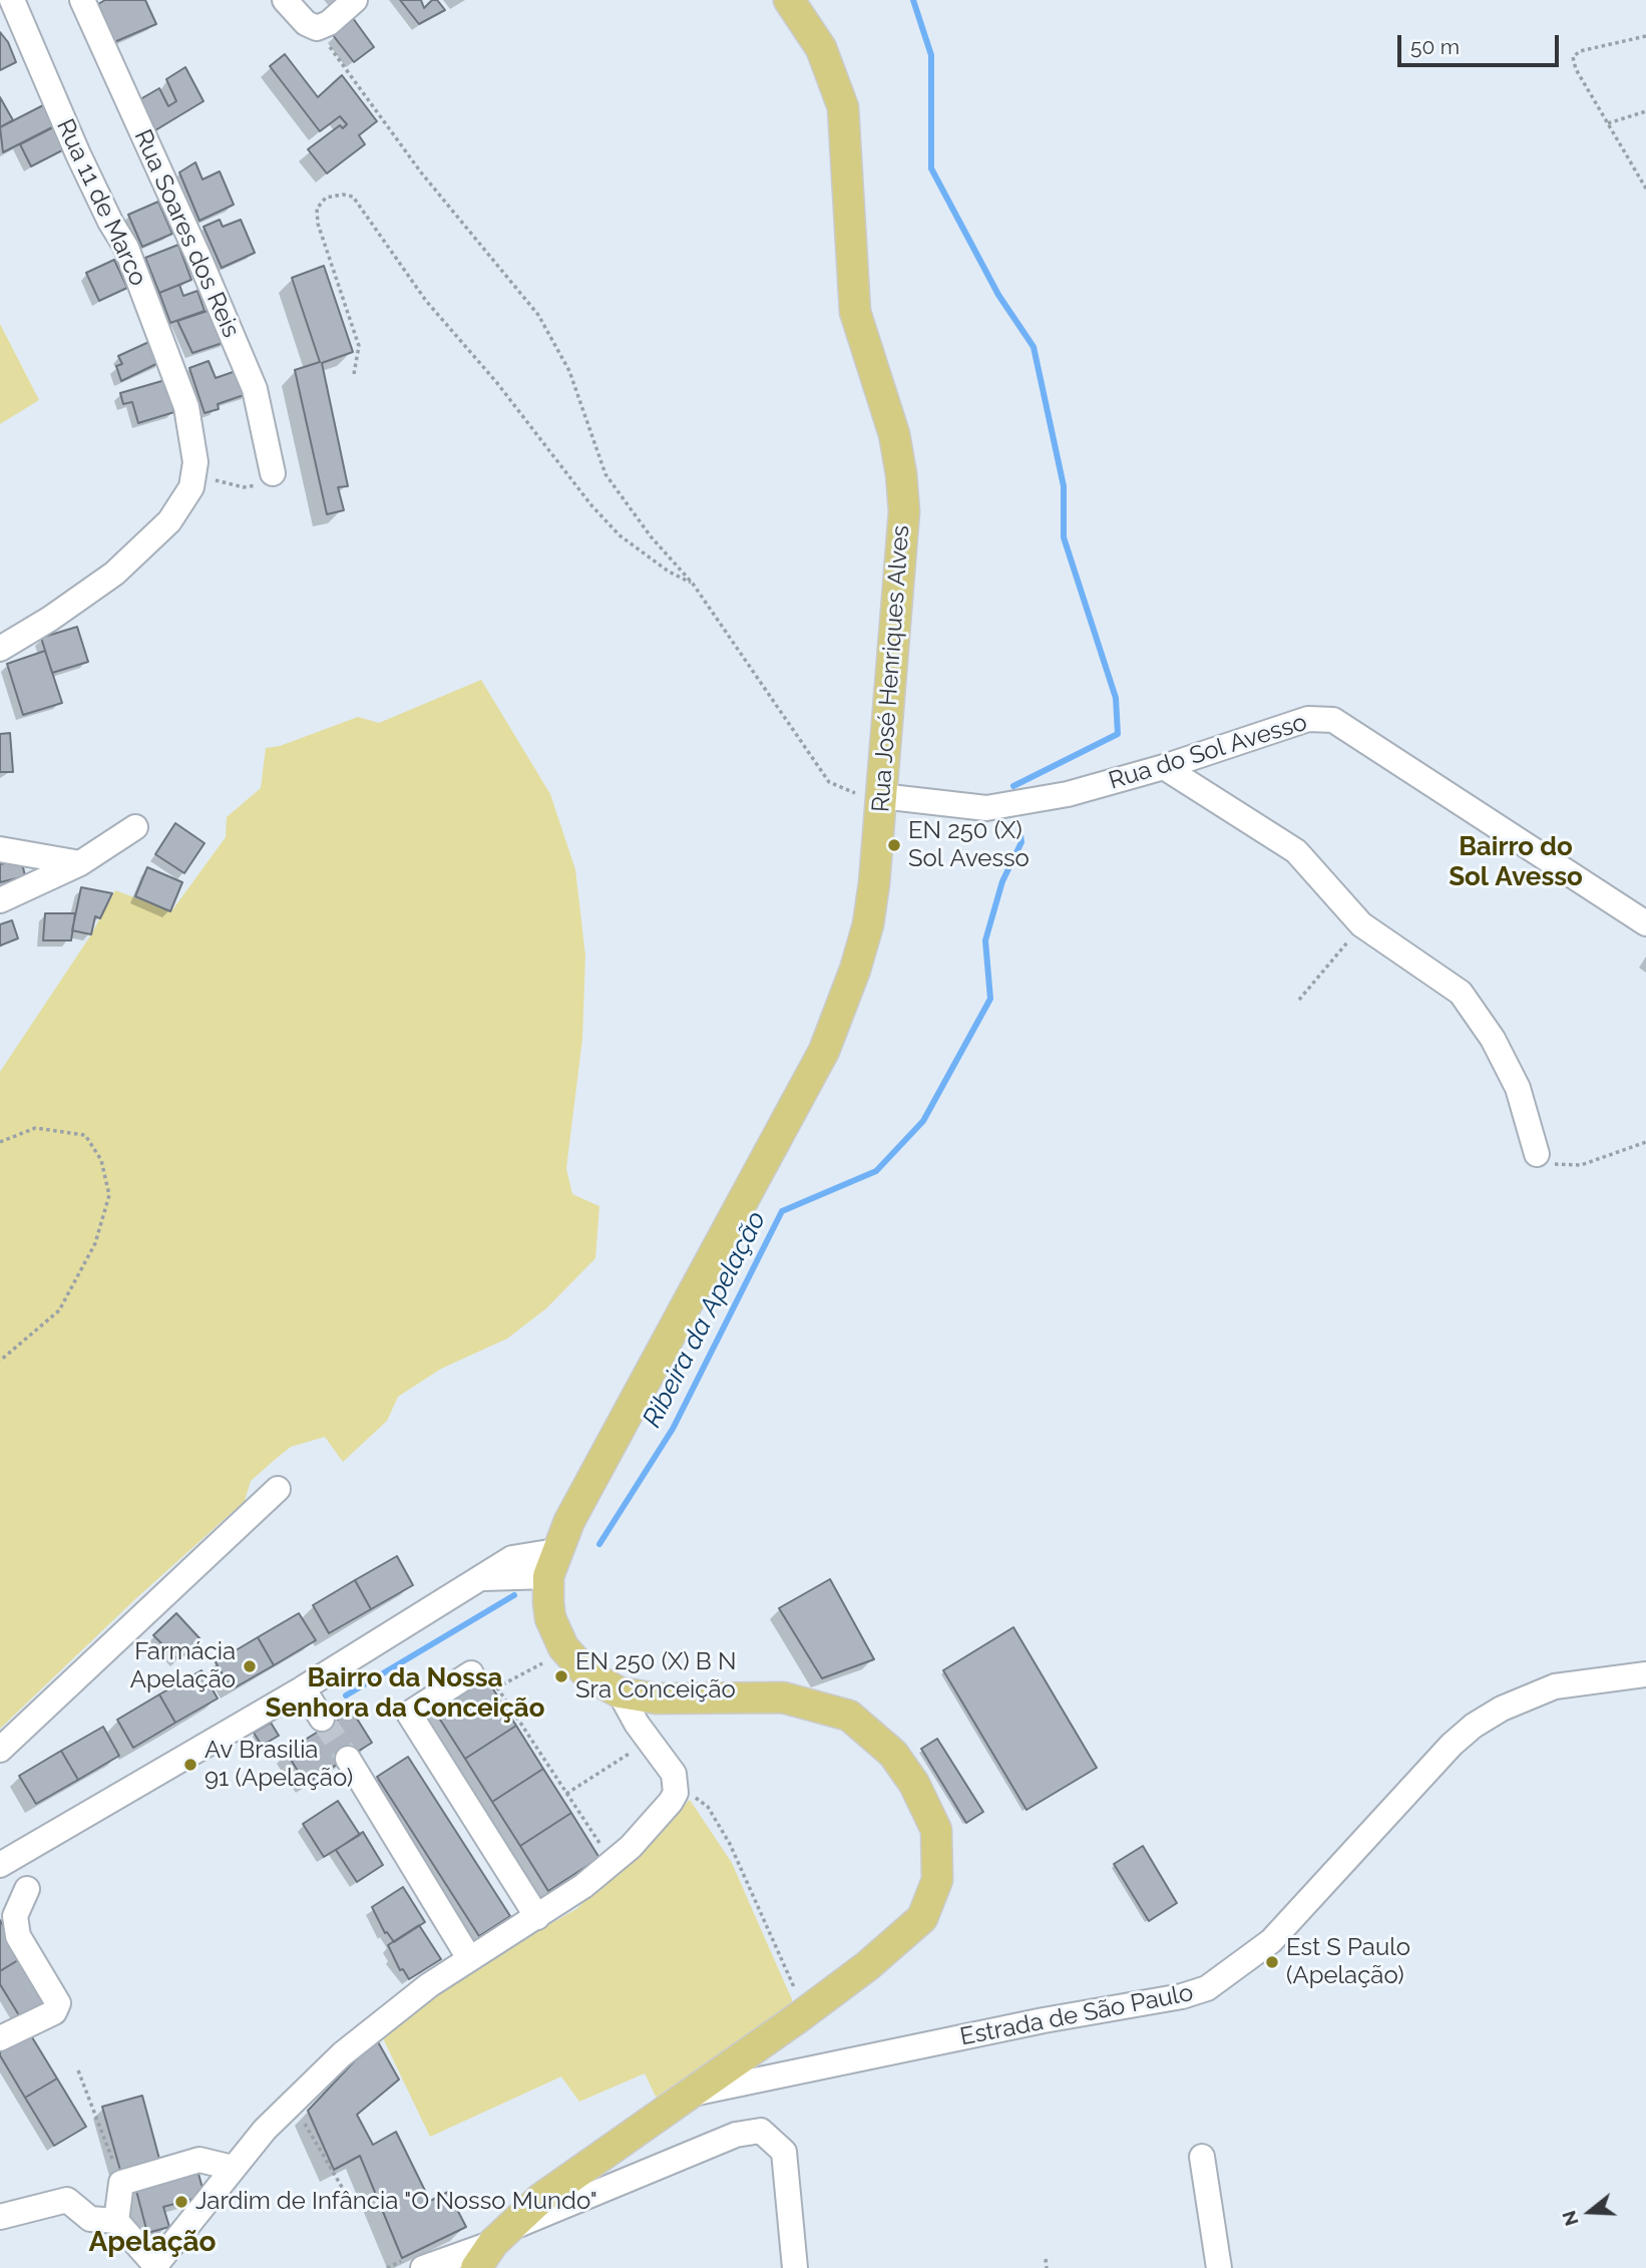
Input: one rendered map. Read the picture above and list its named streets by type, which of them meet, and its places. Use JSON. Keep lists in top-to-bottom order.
{
  "streets": {
    "main road": ["Rua José Henriques Alves"],
    "street": [
      "Rua 11 de Marco",
      "Rua Soares dos Reis",
      "Rua do Sol Avesso",
      "Estrada de São Paulo"
    ]
  },
  "crossings": [
    ["Rua José Henriques Alves", "Rua do Sol Avesso"]
  ],
  "districts": ["Bairro do Sol Avesso", "Bairro da Nossa Senhora da Conceição", "Apelação"],
  "water": ["Ribeira da Apelação"],
  "places": [
    "EN 250 (X) Sol Avesso",
    "Farmácia Apelação",
    "EN 250 (X) B N Sra Conceição",
    "Av Brasilia 91 (Apelação)",
    "Est S Paulo (Apelação)",
    "Jardim de Infância \"O Nosso Mundo\""
  ],
  "scale_bar": "50 m",
  "north": "left"
}
